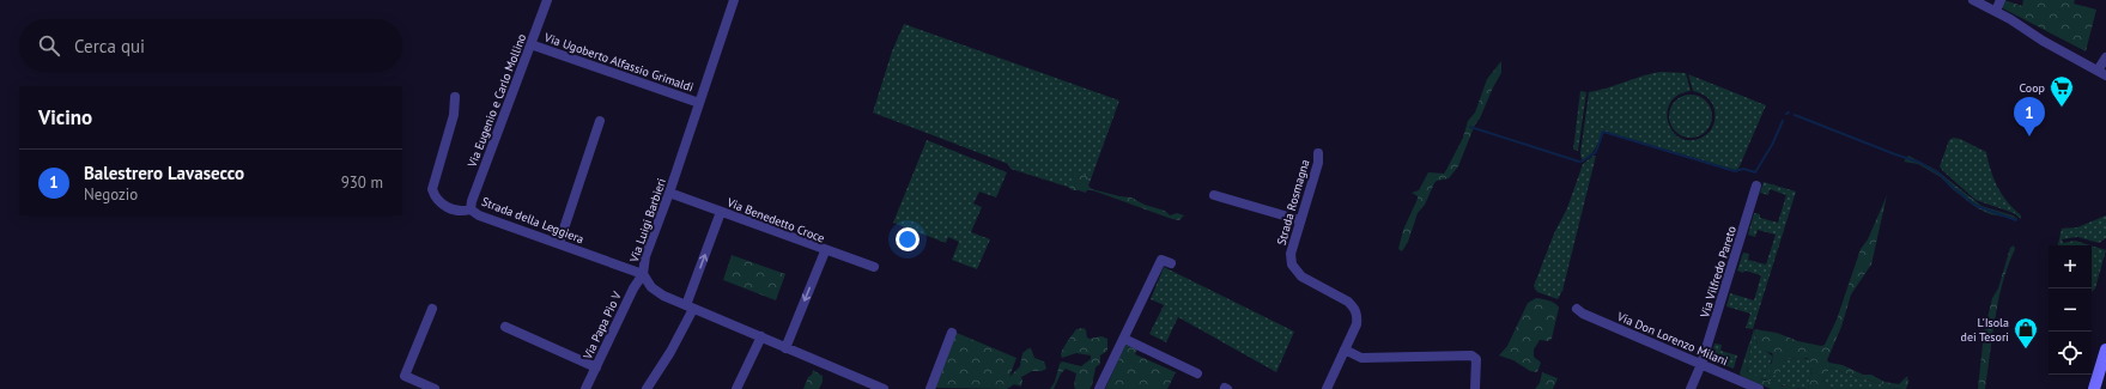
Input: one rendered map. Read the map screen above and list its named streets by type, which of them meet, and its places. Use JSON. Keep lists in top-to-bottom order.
{
  "streets": {
    "street": [
      "Via Ugoberto Alfassio Grimaldi",
      "Via Eugenio e Carlo Mollino",
      "Strada Rosmagna",
      "Strada della Leggiera",
      "Via Luigi Barbieri",
      "Via Benedetto Croce",
      "Via Vilfredo Pareto",
      "Via Papa Pio V",
      "Via Don Lorenzo Milani"
    ]
  },
  "crossings": [
    ["Via Ugoberto Alfassio Grimaldi", "Via Eugenio e Carlo Mollino"],
    ["Via Ugoberto Alfassio Grimaldi", "Via Luigi Barbieri"],
    ["Via Eugenio e Carlo Mollino", "Strada della Leggiera"],
    ["Strada della Leggiera", "Via Luigi Barbieri"],
    ["Strada della Leggiera", "Via Papa Pio V"],
    ["Via Luigi Barbieri", "Via Benedetto Croce"],
    ["Via Luigi Barbieri", "Via Papa Pio V"],
    ["Via Vilfredo Pareto", "Via Don Lorenzo Milani"]
  ],
  "places": {
    "supermarket": ["Coop"],
    "shop": ["L'Isola dei Tesori"]
  },
  "page": {
    "search": "Cerca qui",
    "heading": "Vicino",
    "pins": "1",
    "list": [
      {
        "mark": "1",
        "name": "Balestrero Lavasecco",
        "note": "Negozio",
        "value": "930 m"
      }
    ],
    "map_buttons": ["+", "−"]
  }
}
